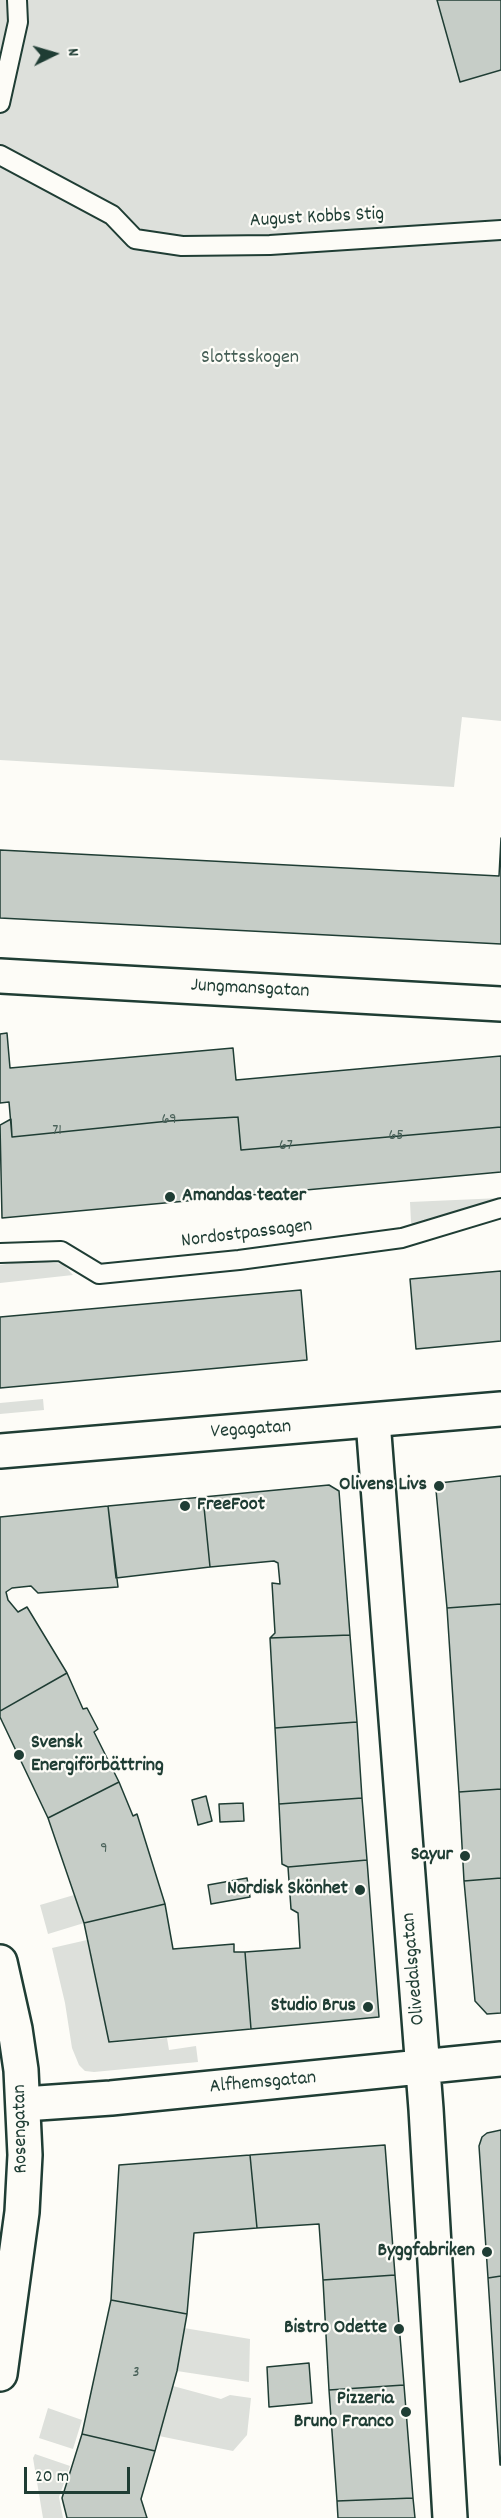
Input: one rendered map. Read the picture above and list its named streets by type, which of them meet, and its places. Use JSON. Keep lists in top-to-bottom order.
{
  "streets": {
    "street": [
      "Jungmansgatan",
      "Vegagatan",
      "Olivedalsgatan",
      "Alfhemsgatan",
      "Rosengatan"
    ],
    "lane": ["August Kobbs Stig", "Nordostpassagen"]
  },
  "crossings": [
    ["Vegagatan", "Olivedalsgatan"],
    ["Olivedalsgatan", "Alfhemsgatan"],
    ["Alfhemsgatan", "Rosengatan"]
  ],
  "parks": ["Slottsskogen"],
  "places": [
    "Amandas teater",
    "Olivens Livs",
    "FreeFoot",
    "Svensk Energiförbättring",
    "Sayur",
    "Nordisk Skönhet",
    "Studio Brus",
    "Byggfabriken",
    "Bistro Odette",
    "Pizzeria Bruno Franco"
  ],
  "house_numbers": [
    "69",
    "71",
    "65",
    "67",
    "9",
    "3"
  ],
  "scale_bar": "20 m",
  "north": "right"
}
